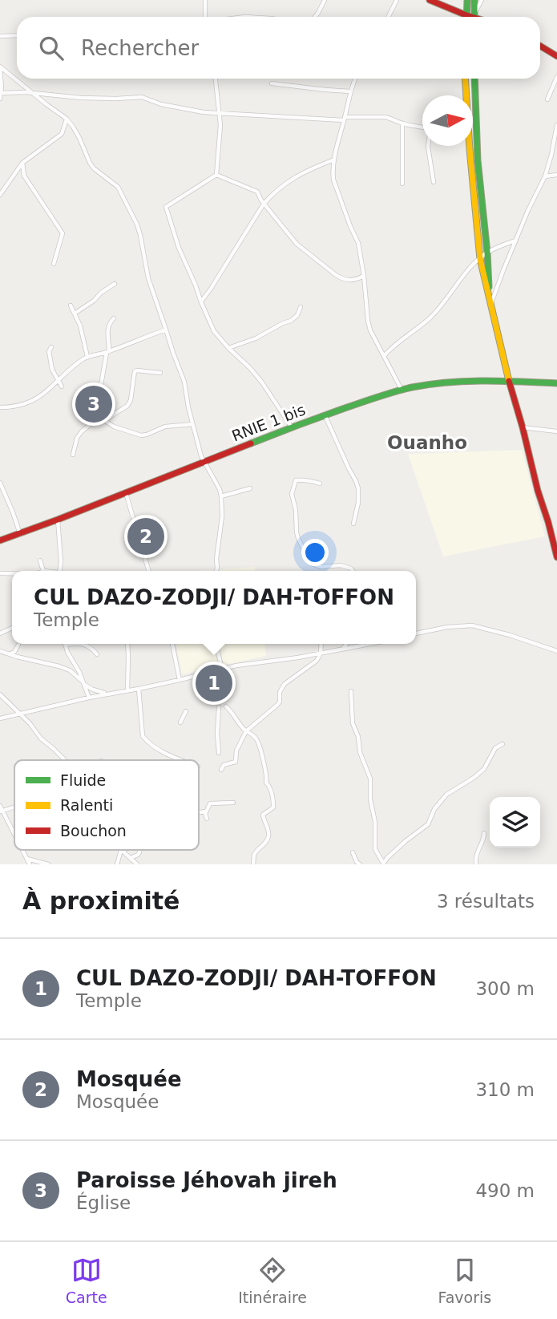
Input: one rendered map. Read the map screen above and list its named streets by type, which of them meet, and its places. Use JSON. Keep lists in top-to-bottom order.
{
  "streets": {
    "main road": ["RNIE 1 bis"]
  },
  "districts": ["Ouanho"],
  "legend": ["Fluide", "Ralenti", "Bouchon"],
  "north": "right",
  "page": {
    "search": "Rechercher",
    "pins": ["3", "2", "1"],
    "popup": ["CUL DAZO-ZODJI/ DAH-TOFFON", "Temple"],
    "heading": ["À proximité", "3 résultats"],
    "list": [
      {
        "mark": "1",
        "name": "CUL DAZO-ZODJI/ DAH-TOFFON",
        "note": "Temple",
        "value": "300 m"
      },
      {
        "mark": "2",
        "name": "Mosquée",
        "note": "Mosquée",
        "value": "310 m"
      },
      {
        "mark": "3",
        "name": "Paroisse Jéhovah jireh",
        "note": "Église",
        "value": "490 m"
      }
    ],
    "nav": ["Carte", "Itinéraire", "Favoris"]
  }
}
